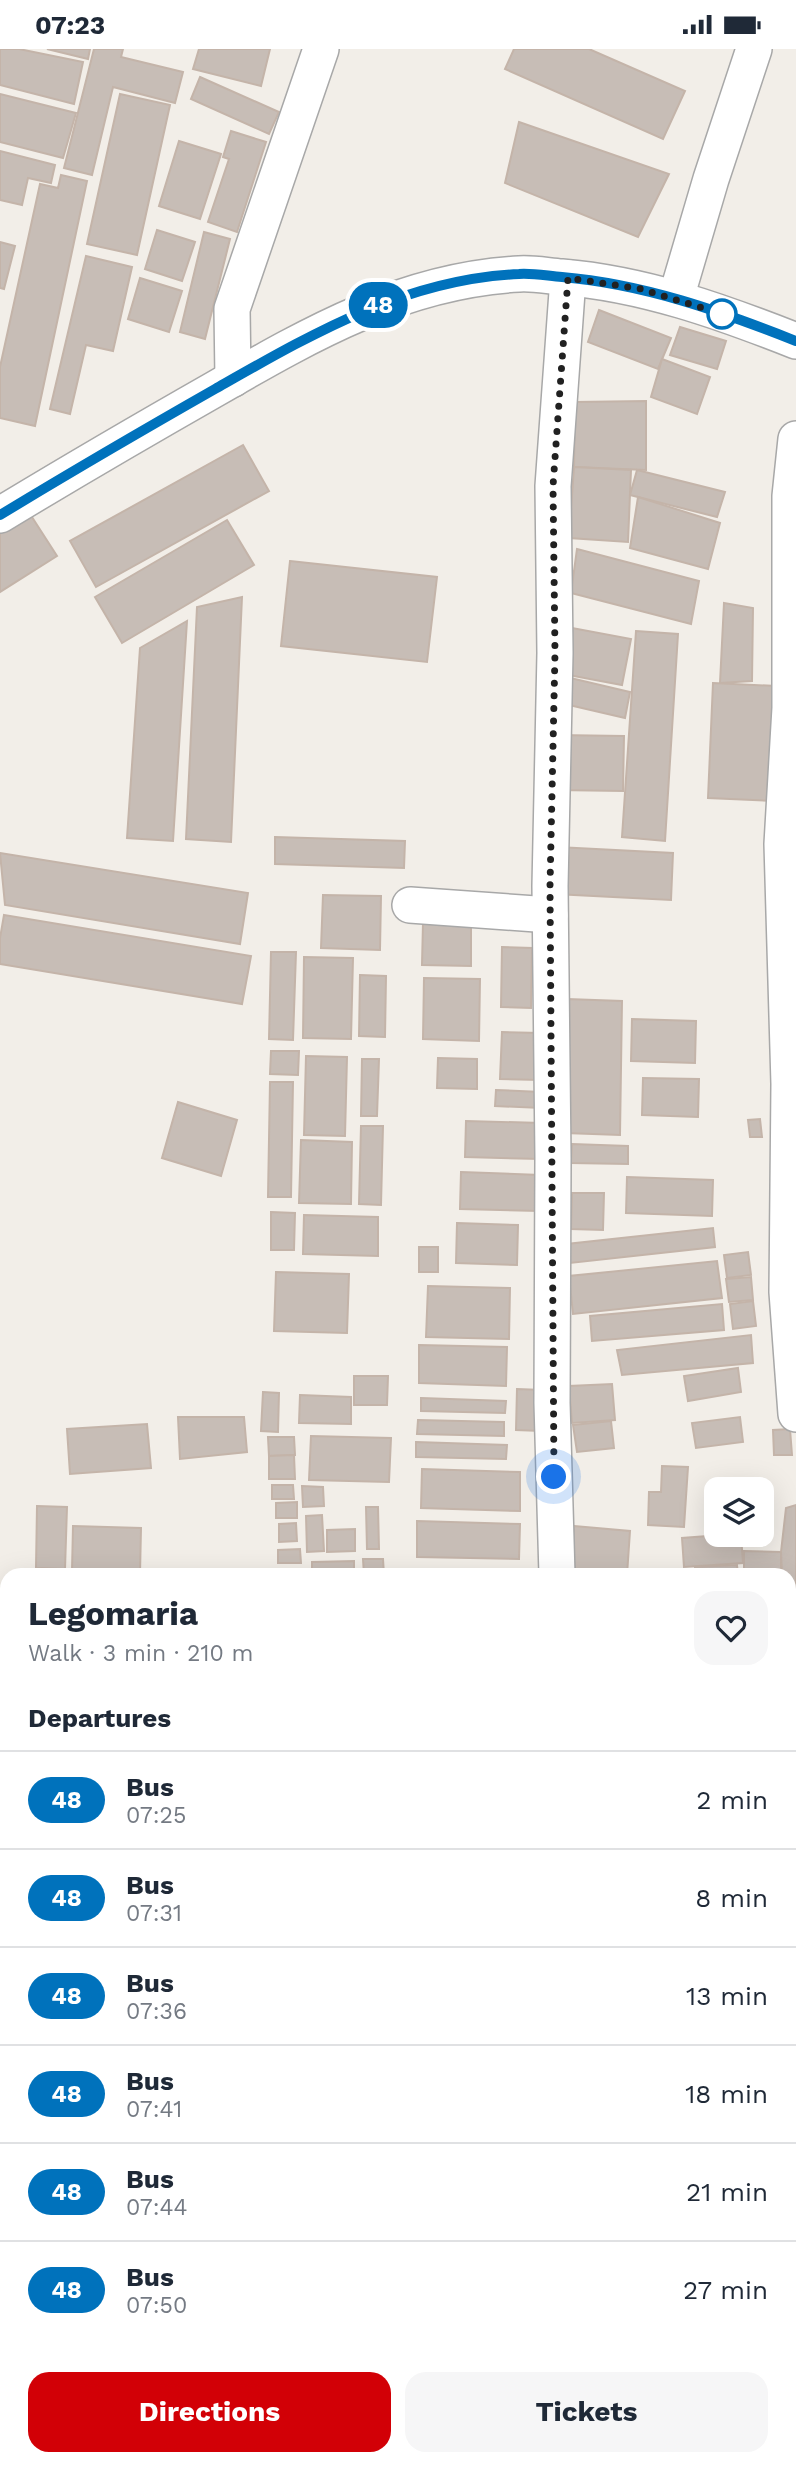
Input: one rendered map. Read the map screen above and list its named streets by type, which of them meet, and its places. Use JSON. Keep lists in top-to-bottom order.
{
  "lines": ["bus line 48"],
  "page": {
    "status": "07:23",
    "on_map": "48",
    "heading": [
      ["Legomaria", "Walk · 3 min · 210 m"],
      "Departures"
    ],
    "list": [
      {
        "mark": "48",
        "name": "Bus",
        "note": "07:25",
        "value": "2 min"
      },
      {
        "mark": "48",
        "name": "Bus",
        "note": "07:31",
        "value": "8 min"
      },
      {
        "mark": "48",
        "name": "Bus",
        "note": "07:36",
        "value": "13 min"
      },
      {
        "mark": "48",
        "name": "Bus",
        "note": "07:41",
        "value": "18 min"
      },
      {
        "mark": "48",
        "name": "Bus",
        "note": "07:44",
        "value": "21 min"
      },
      {
        "mark": "48",
        "name": "Bus",
        "note": "07:50",
        "value": "27 min"
      }
    ],
    "buttons": ["Directions", "Tickets"]
  }
}
